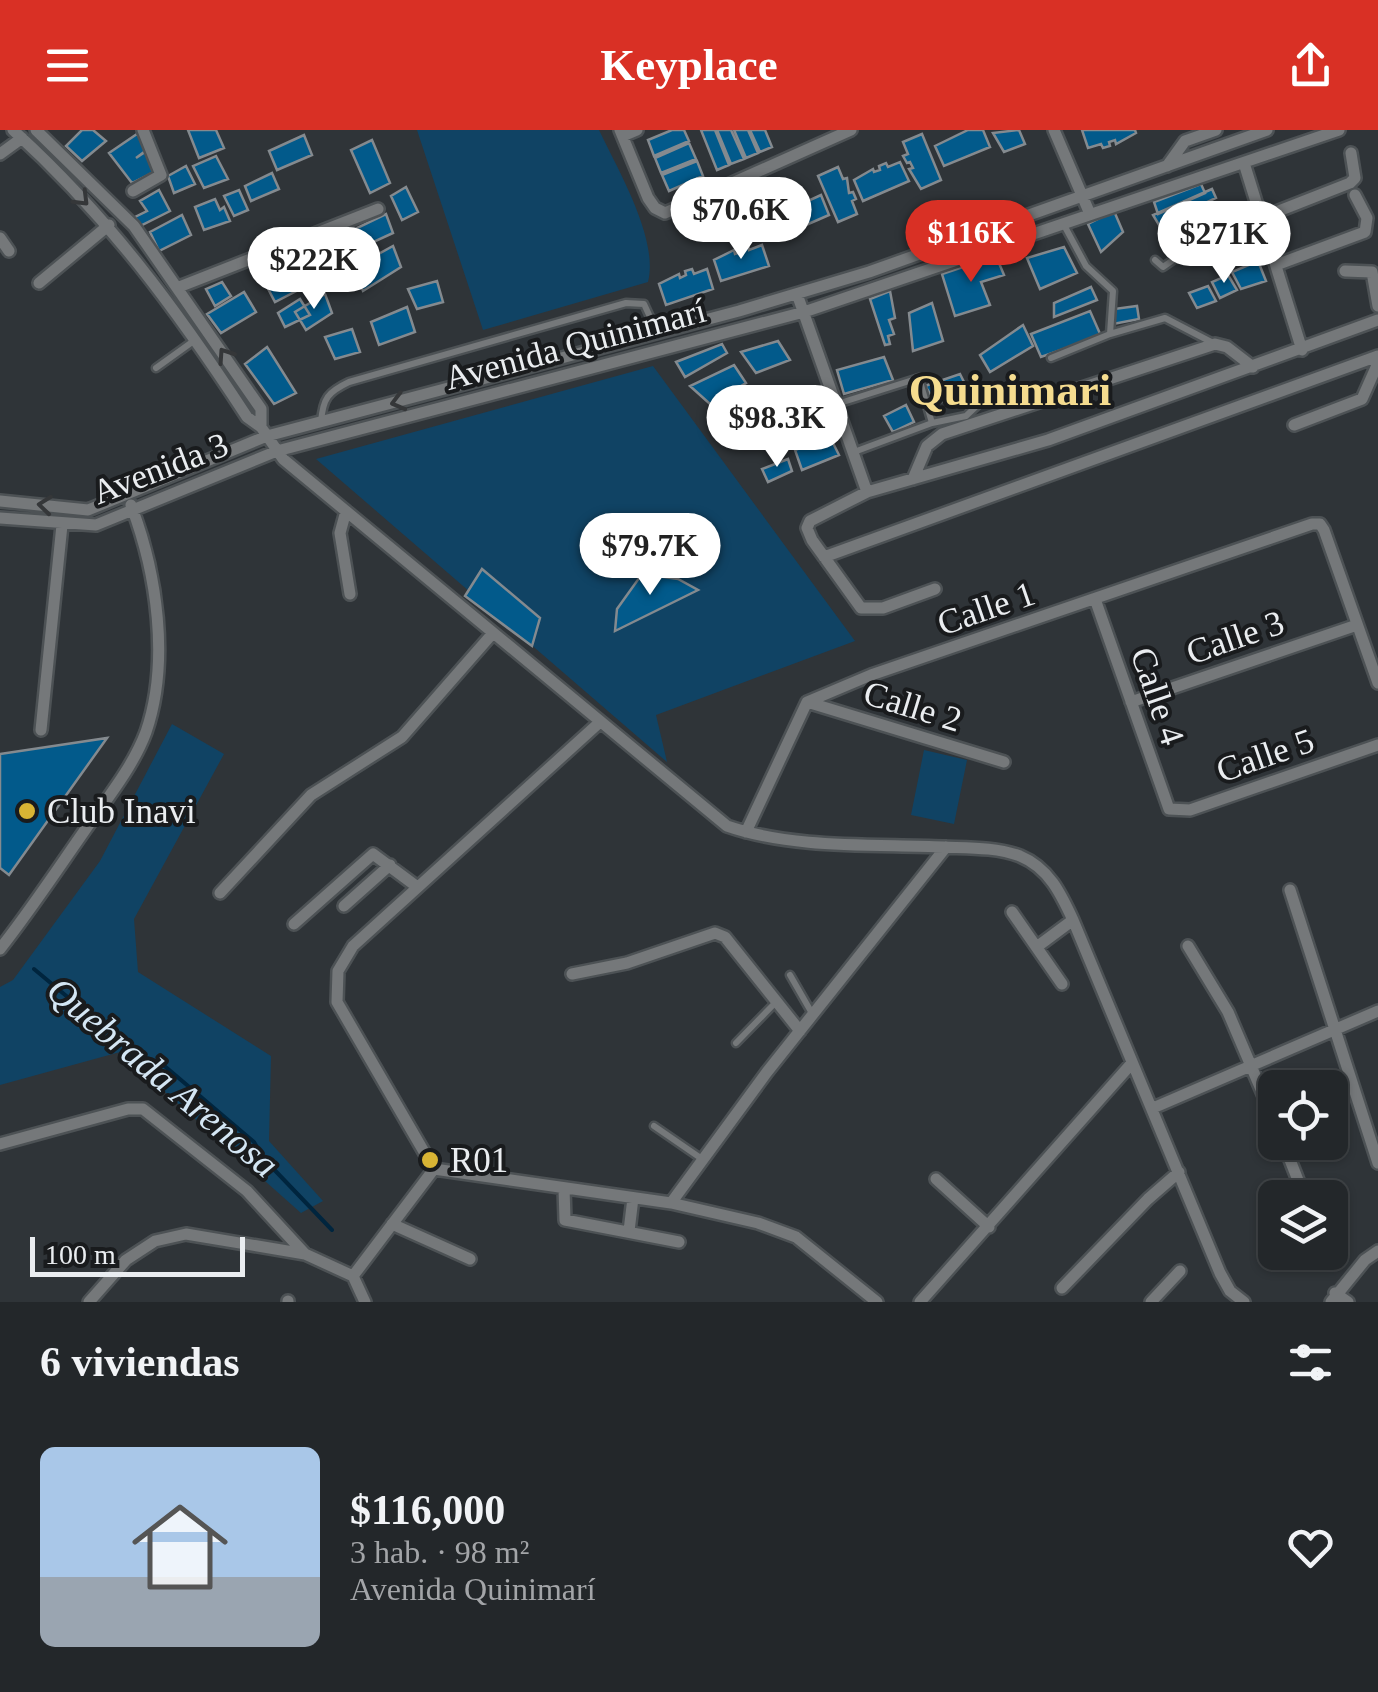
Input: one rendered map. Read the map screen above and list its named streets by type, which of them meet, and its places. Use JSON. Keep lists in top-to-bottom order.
{
  "streets": {
    "street": [
      "Avenida Quinimarí",
      "Avenida 3",
      "Calle 1",
      "Calle 3",
      "Calle 4",
      "Calle 2",
      "Calle 5"
    ]
  },
  "crossings": [
    ["Avenida Quinimarí", "Avenida 3"],
    ["Calle 1", "Calle 3"],
    ["Calle 1", "Calle 4"],
    ["Calle 1", "Calle 2"],
    ["Calle 3", "Calle 4"],
    ["Calle 4", "Calle 5"]
  ],
  "districts": ["Quinimari"],
  "water": ["Quebrada Arenosa"],
  "places": ["Club Inavi", "R01"],
  "scale_bar": "100 m",
  "page": {
    "header": "Keyplace",
    "price": [
      "$70.6K",
      "$116K",
      "$271K",
      "$222K",
      "$98.3K",
      "$79.7K"
    ],
    "scale": "100 m",
    "heading": "6 viviendas",
    "list": [
      {
        "name": "$116,000",
        "note": "3 hab. · 98 m² · Avenida Quinimarí"
      }
    ]
  }
}
